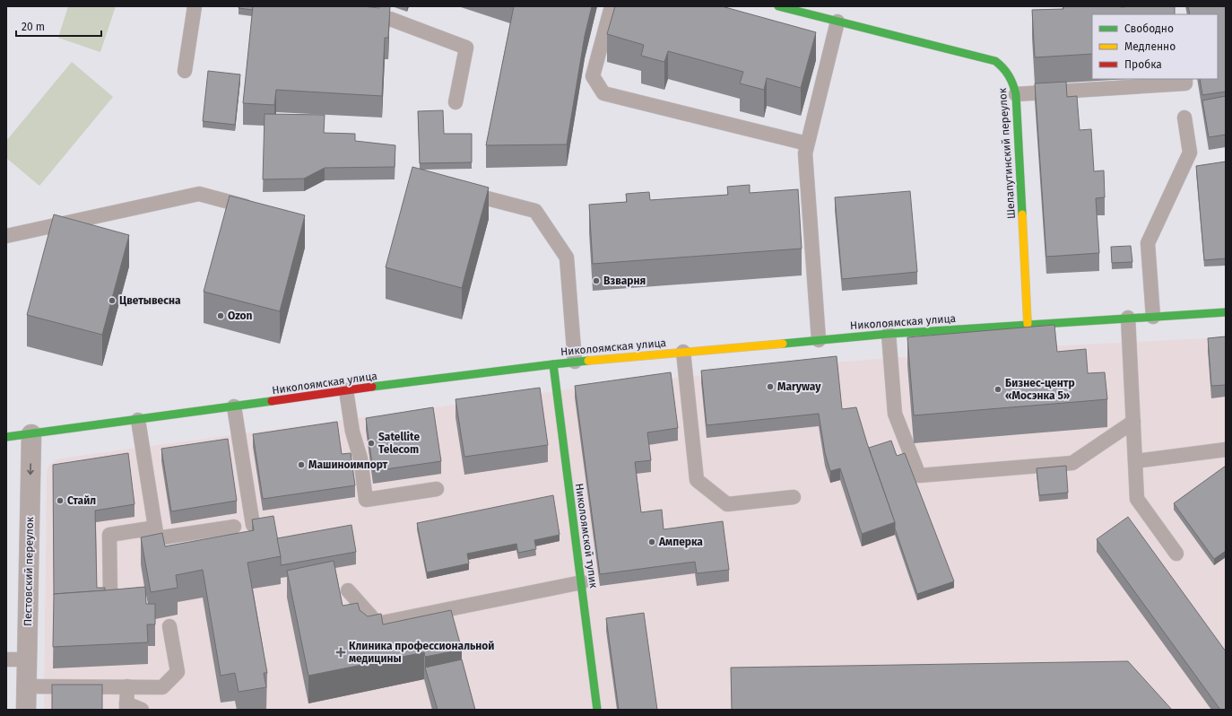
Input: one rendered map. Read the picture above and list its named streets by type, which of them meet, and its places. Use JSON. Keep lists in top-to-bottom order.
{
  "streets": {
    "main road": ["Шелапутинский переулок", "Николоямская улица", "Николоямской тупик"],
    "street": ["Пестовский переулок"]
  },
  "crossings": [
    ["Шелапутинский переулок", "Николоямская улица"],
    ["Николоямская улица", "Николоямской тупик"],
    ["Николоямская улица", "Пестовский переулок"]
  ],
  "one_way": ["Пестовский переулок"],
  "places": {
    "other": [
      "Взварня",
      "Цветывесна",
      "Ozon",
      "Maryway",
      "Бизнес-центр «Мосэнка 5»",
      "Satellite Telecom",
      "Машиноимпорт",
      "Стайл",
      "Амперка"
    ],
    "health": ["Клиника профессиональной медицины"]
  },
  "legend": ["Свободно", "Медленно", "Пробка"],
  "scale_bar": "20 m"
}
